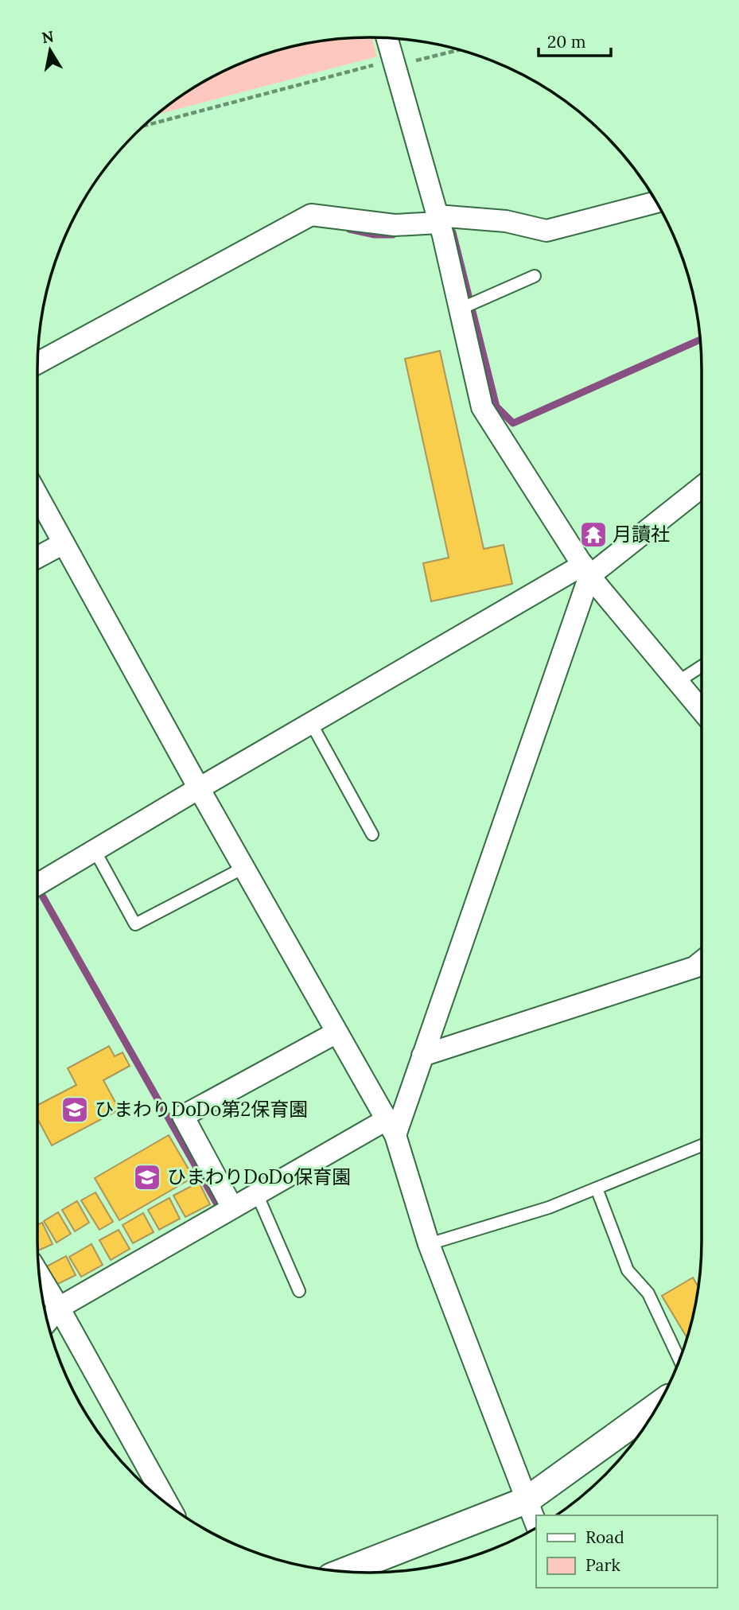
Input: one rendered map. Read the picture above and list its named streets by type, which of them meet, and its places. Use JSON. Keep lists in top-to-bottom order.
{
  "places": {
    "temple": ["月讀社"],
    "school or university": ["ひまわりDoDo第2保育園", "ひまわりDoDo保育園"]
  },
  "legend": ["Road", "Park"],
  "scale_bar": "20 m",
  "north": "top"
}
